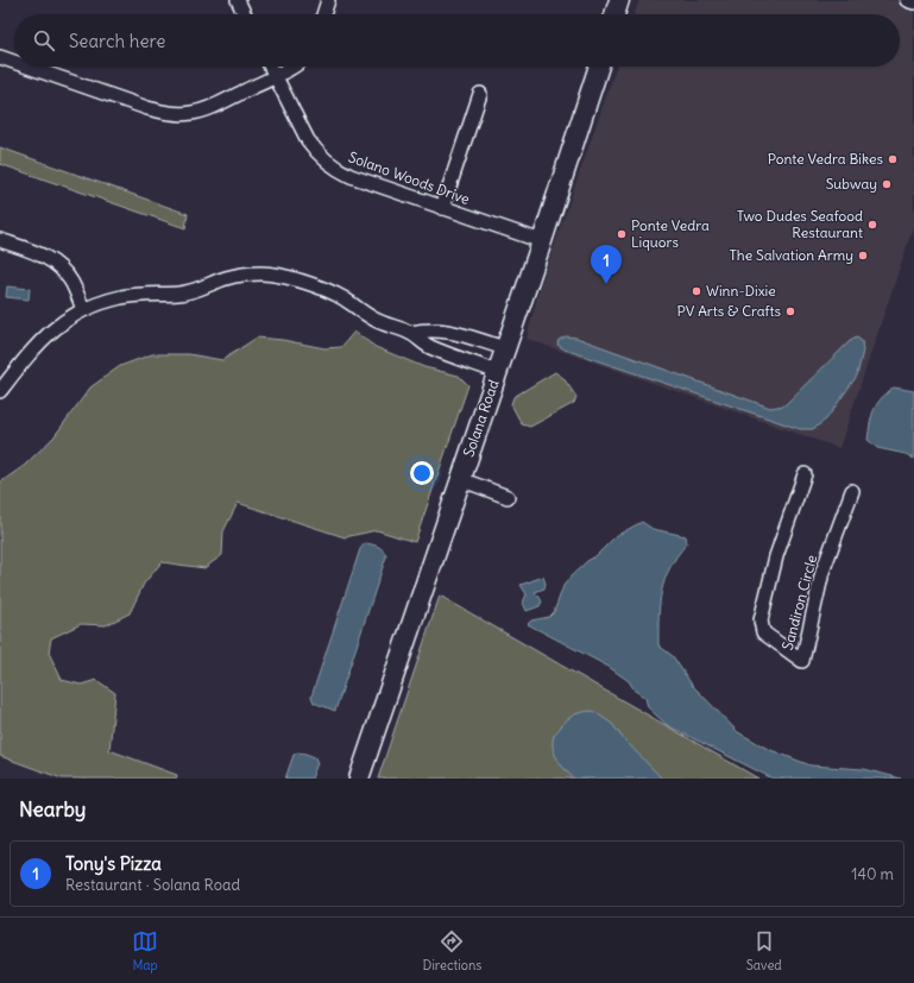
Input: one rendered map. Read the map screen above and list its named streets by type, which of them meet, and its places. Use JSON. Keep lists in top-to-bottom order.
{
  "streets": {
    "street": ["Solano Woods Drive", "Solana Road", "Sandiron Circle"]
  },
  "crossings": [
    ["Solano Woods Drive", "Solana Road"]
  ],
  "places": [
    "Ponte Vedra Bikes",
    "Subway",
    "Two Dudes Seafood Restaurant",
    "Ponte Vedra Liquors",
    "The Salvation Army",
    "Winn-Dixie",
    "PV Arts & Crafts"
  ],
  "page": {
    "search": "Search here",
    "pins": "1",
    "heading": "Nearby",
    "list": [
      {
        "mark": "1",
        "name": "Tony's Pizza",
        "note": "Restaurant · Solana Road",
        "value": "140 m"
      }
    ],
    "nav": ["Map", "Directions", "Saved"]
  }
}
